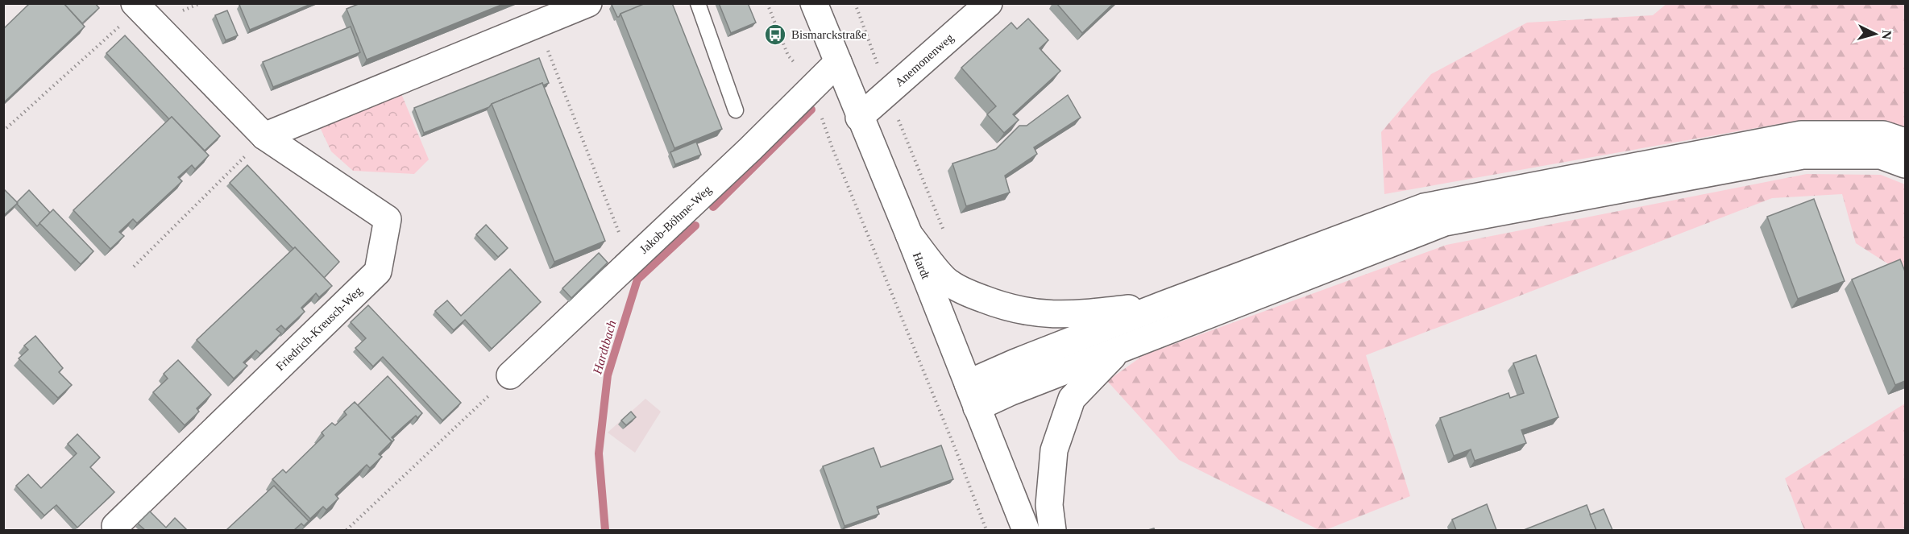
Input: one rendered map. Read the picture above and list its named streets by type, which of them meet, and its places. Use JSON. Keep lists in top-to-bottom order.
{
  "streets": {
    "main road": [
      "Anemonenweg",
      "Jakob-Böhme-Weg",
      "Hardt",
      "Friedrich-Kreusch-Weg"
    ]
  },
  "crossings": [
    ["Anemonenweg", "Hardt"],
    ["Jakob-Böhme-Weg", "Hardt"]
  ],
  "water": ["Hardtbach"],
  "places": {
    "bus stop": ["Bismarckstraße"]
  },
  "north": "right"
}
